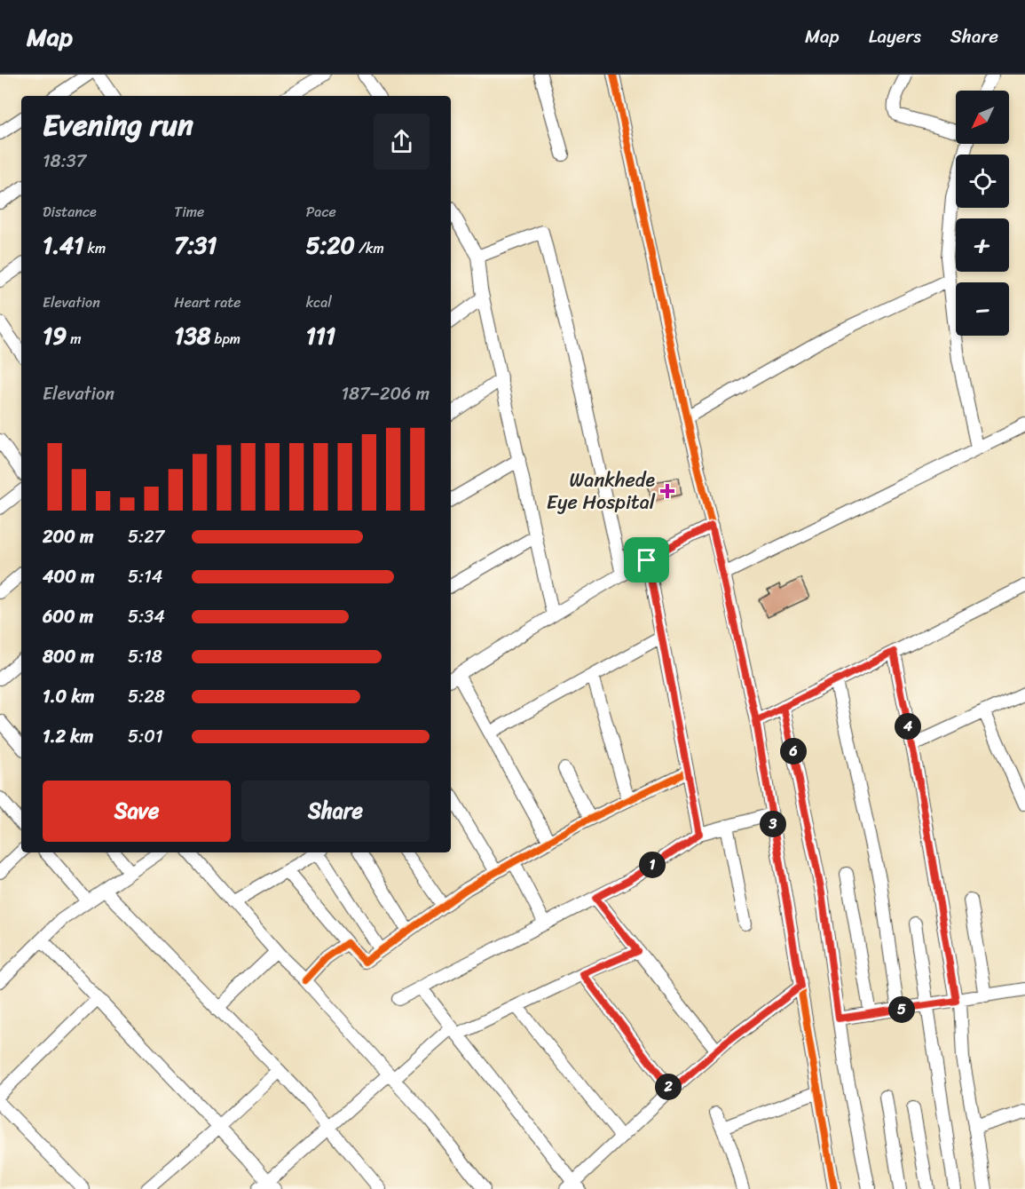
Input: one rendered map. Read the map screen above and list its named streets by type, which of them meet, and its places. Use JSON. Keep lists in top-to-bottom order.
{
  "places": {
    "health": ["Wankhede Eye Hospital"]
  },
  "north": "bottom left",
  "page": {
    "header": "Map",
    "nav": ["Map", "Layers", "Share"],
    "map_buttons": ["+", "−"],
    "heading": ["Evening run", "18:37"],
    "stats": [
      ["Distance", "1.41 km"],
      ["Time", "7:31"],
      ["Pace", "5:20 /km"],
      ["Elevation", "19 m"],
      ["Heart rate", "138 bpm"],
      ["kcal", "111"]
    ],
    "chart": ["Elevation", "187–206 m"],
    "list": [
      {
        "name": "200 m",
        "note": "5:27"
      },
      {
        "name": "400 m",
        "note": "5:14"
      },
      {
        "name": "600 m",
        "note": "5:34"
      },
      {
        "name": "800 m",
        "note": "5:18"
      },
      {
        "name": "1.0 km",
        "note": "5:28"
      },
      {
        "name": "1.2 km",
        "note": "5:01"
      }
    ],
    "pins": [
      "4",
      "6",
      "3",
      "1",
      "5",
      "2"
    ],
    "buttons": ["Save", "Share"]
  }
}
